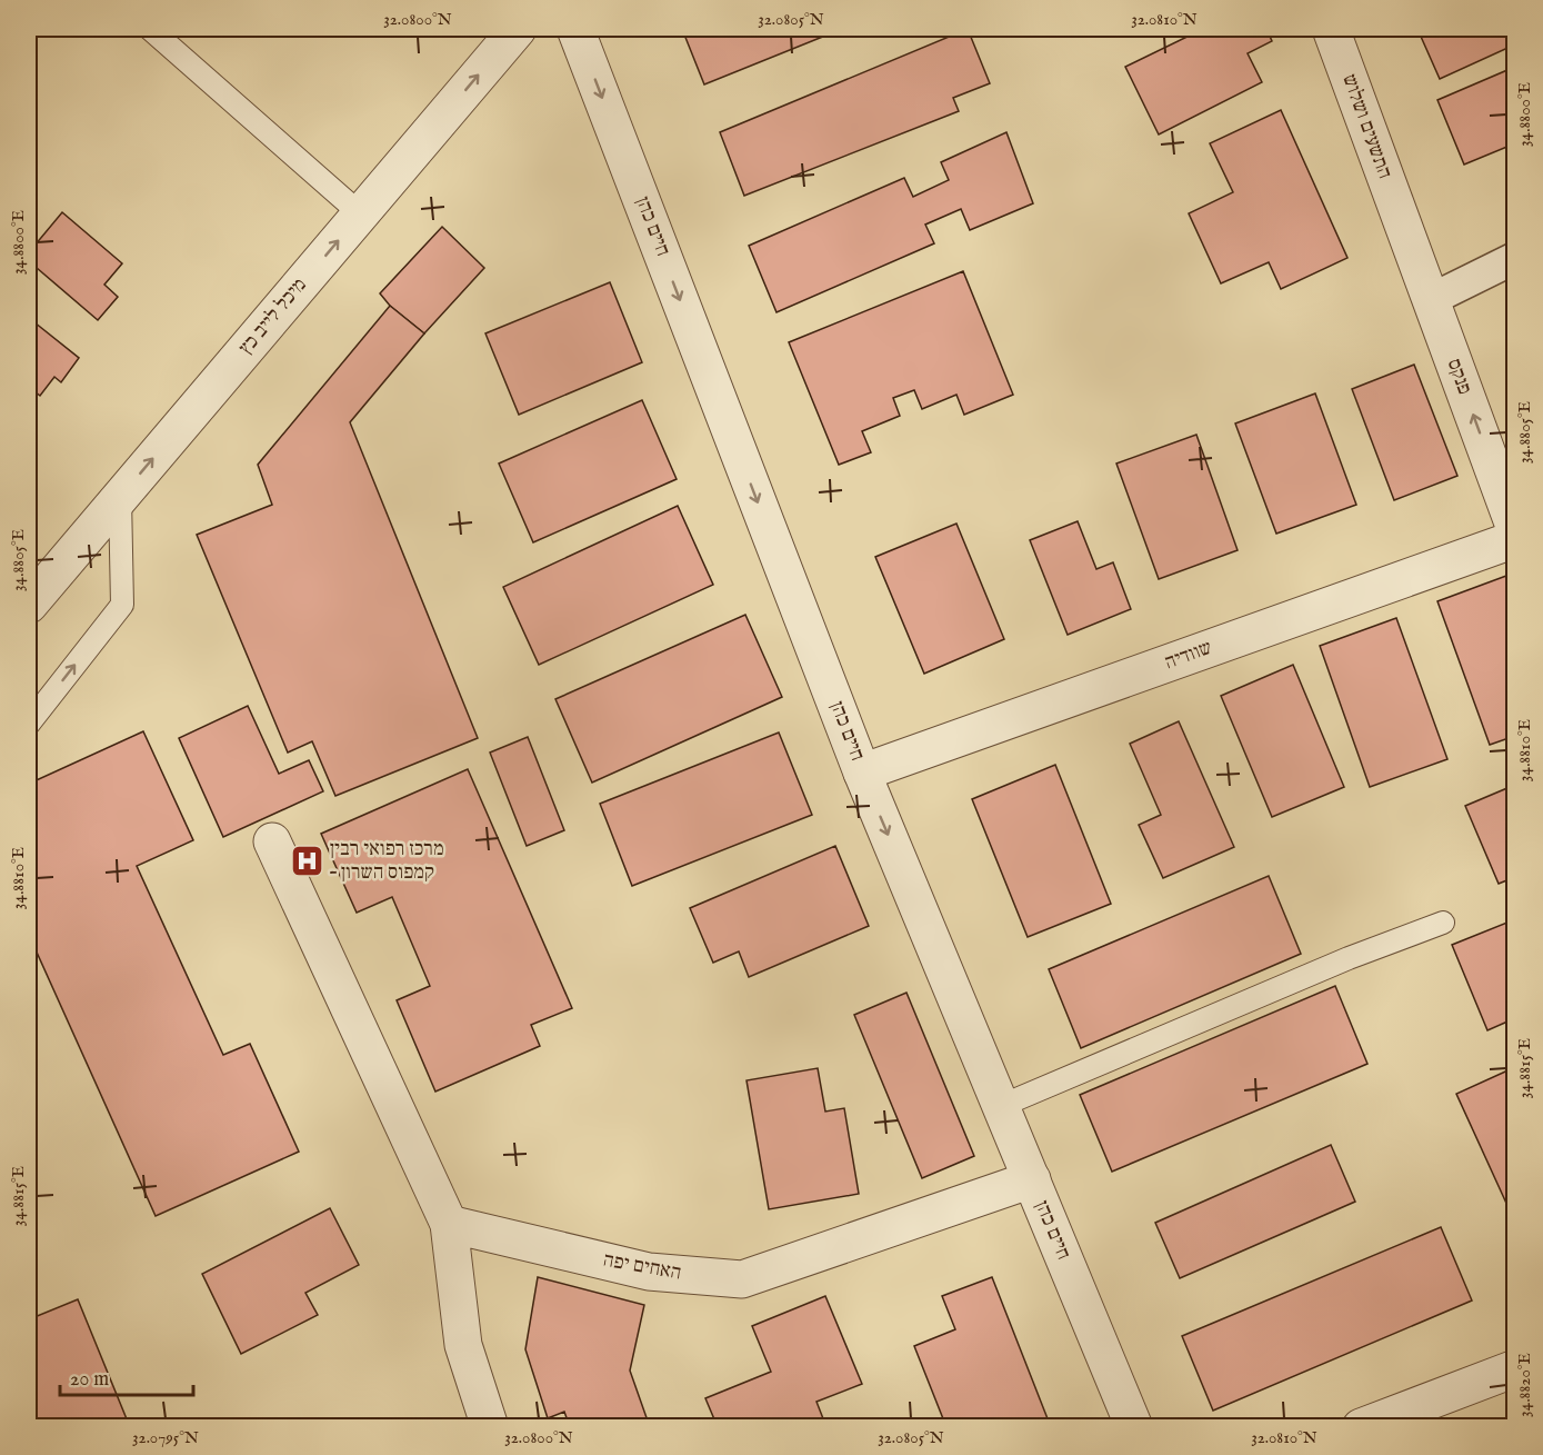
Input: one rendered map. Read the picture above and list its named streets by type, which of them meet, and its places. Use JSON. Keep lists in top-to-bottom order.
{
  "streets": {
    "street": [
      "התשעים ושלוש",
      "חיים כהן",
      "מיכל לייב כץ",
      "פנקס",
      "שוודיה",
      "האחים יפה"
    ]
  },
  "crossings": [
    ["התשעים ושלוש", "פנקס"],
    ["חיים כהן", "שוודיה"],
    ["חיים כהן", "האחים יפה"]
  ],
  "one_way": ["חיים כהן", "מיכל לייב כץ", "פנקס"],
  "places": {
    "hospital": ["מרכז רפואי רבין – קמפוס השרון"]
  },
  "scale_bar": "20 m",
  "coordinates": [
    "32.0800°N",
    "32.0805°N",
    "32.0810°N",
    "34.8800°E",
    "34.8805°E",
    "34.8810°E",
    "34.8815°E",
    "34.8820°E",
    "32.0795°N"
  ]
}
